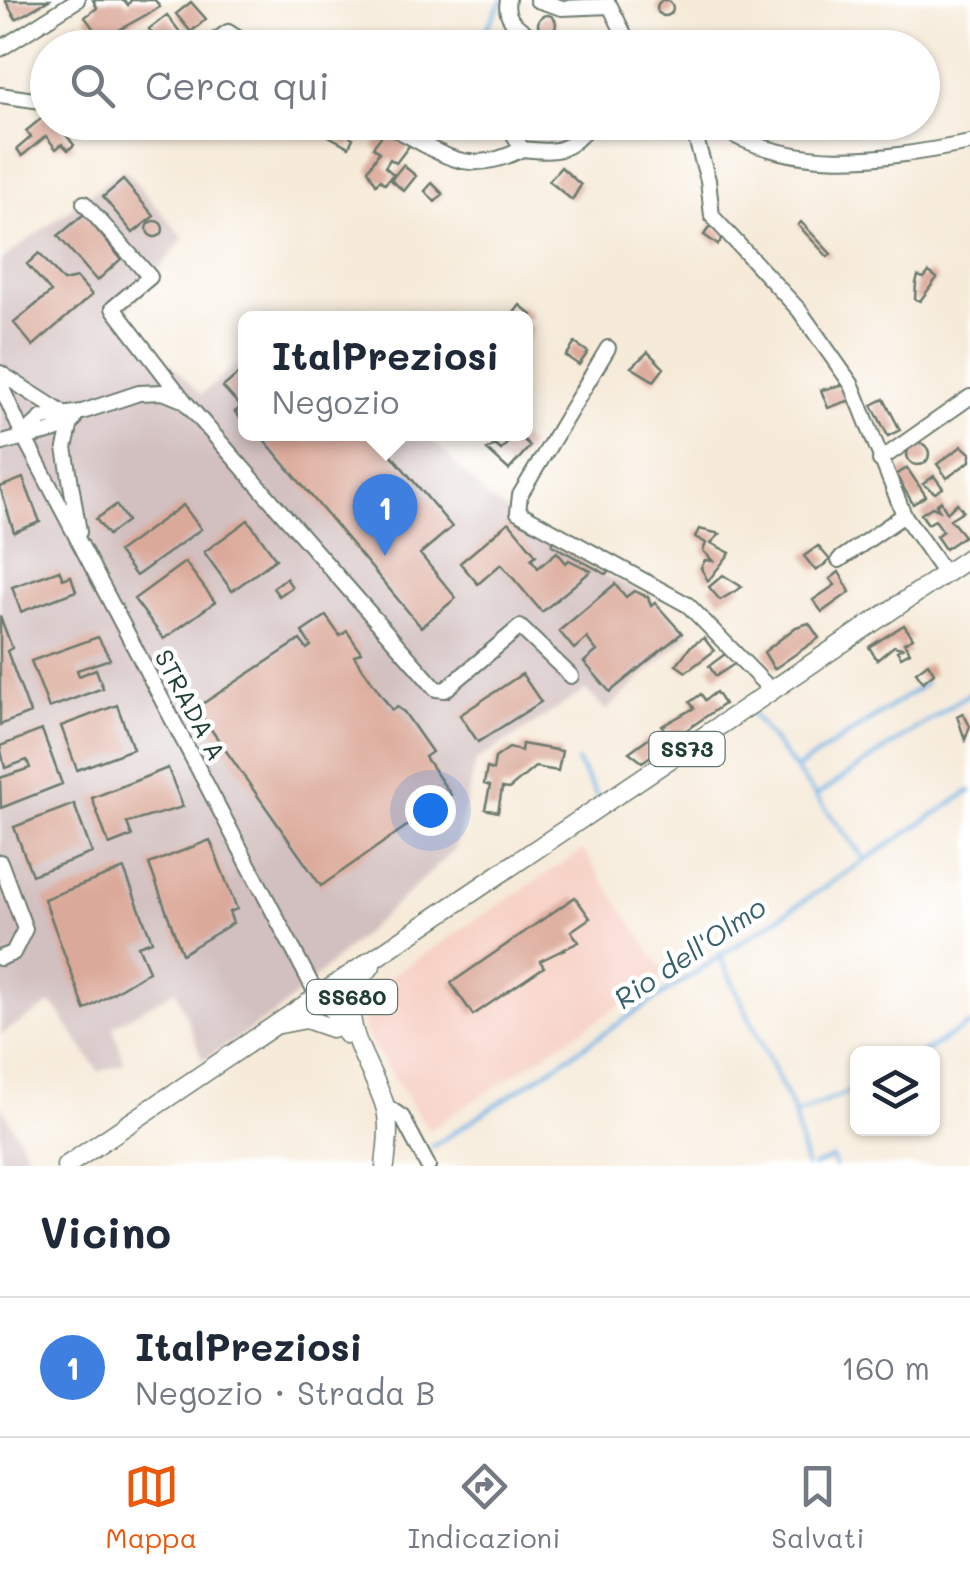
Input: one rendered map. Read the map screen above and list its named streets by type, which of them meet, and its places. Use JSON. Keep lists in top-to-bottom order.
{
  "streets": {
    "main road": ["SS73", "SS680"],
    "street": ["STRADA A"]
  },
  "crossings": [
    ["STRADA A", "SS73"],
    ["STRADA A", "SS680"],
    ["SS73", "SS680"]
  ],
  "water": ["Rio dell'Olmo"],
  "page": {
    "search": "Cerca qui",
    "popup": ["ItalPreziosi", "Negozio"],
    "pins": "1",
    "heading": "Vicino",
    "list": [
      {
        "mark": "1",
        "name": "ItalPreziosi",
        "note": "Negozio · Strada B",
        "value": "160 m"
      }
    ],
    "nav": ["Mappa", "Indicazioni", "Salvati"]
  }
}
